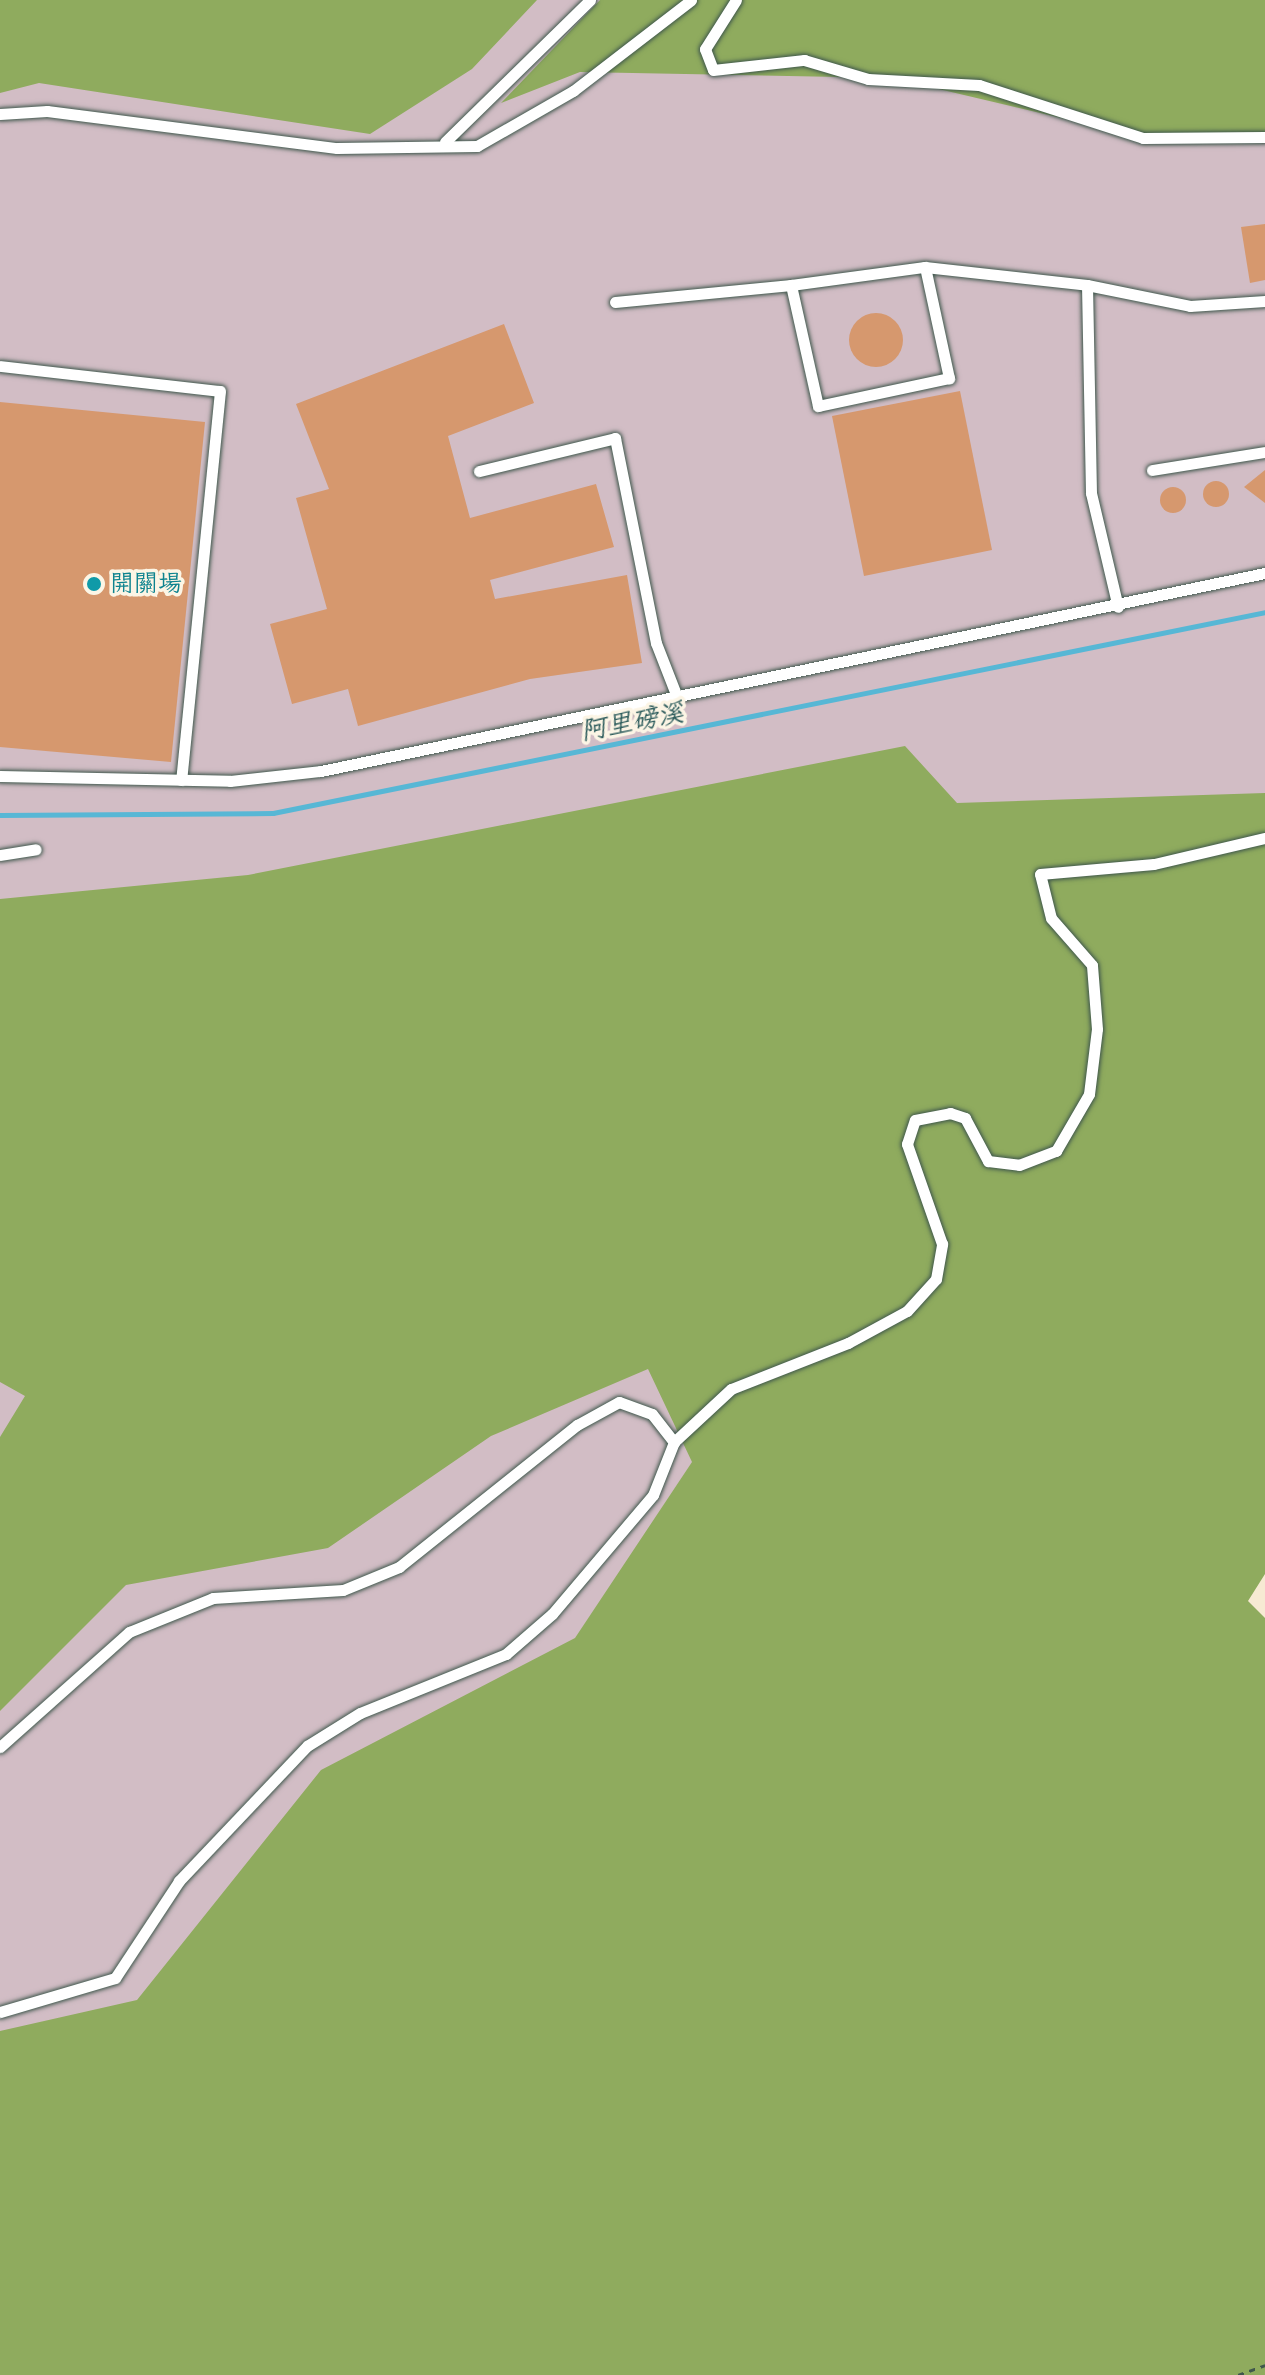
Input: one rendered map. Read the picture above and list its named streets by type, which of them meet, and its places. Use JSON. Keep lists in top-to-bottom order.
{
  "water": ["阿里磅溪"],
  "places": ["開關場"]
}
